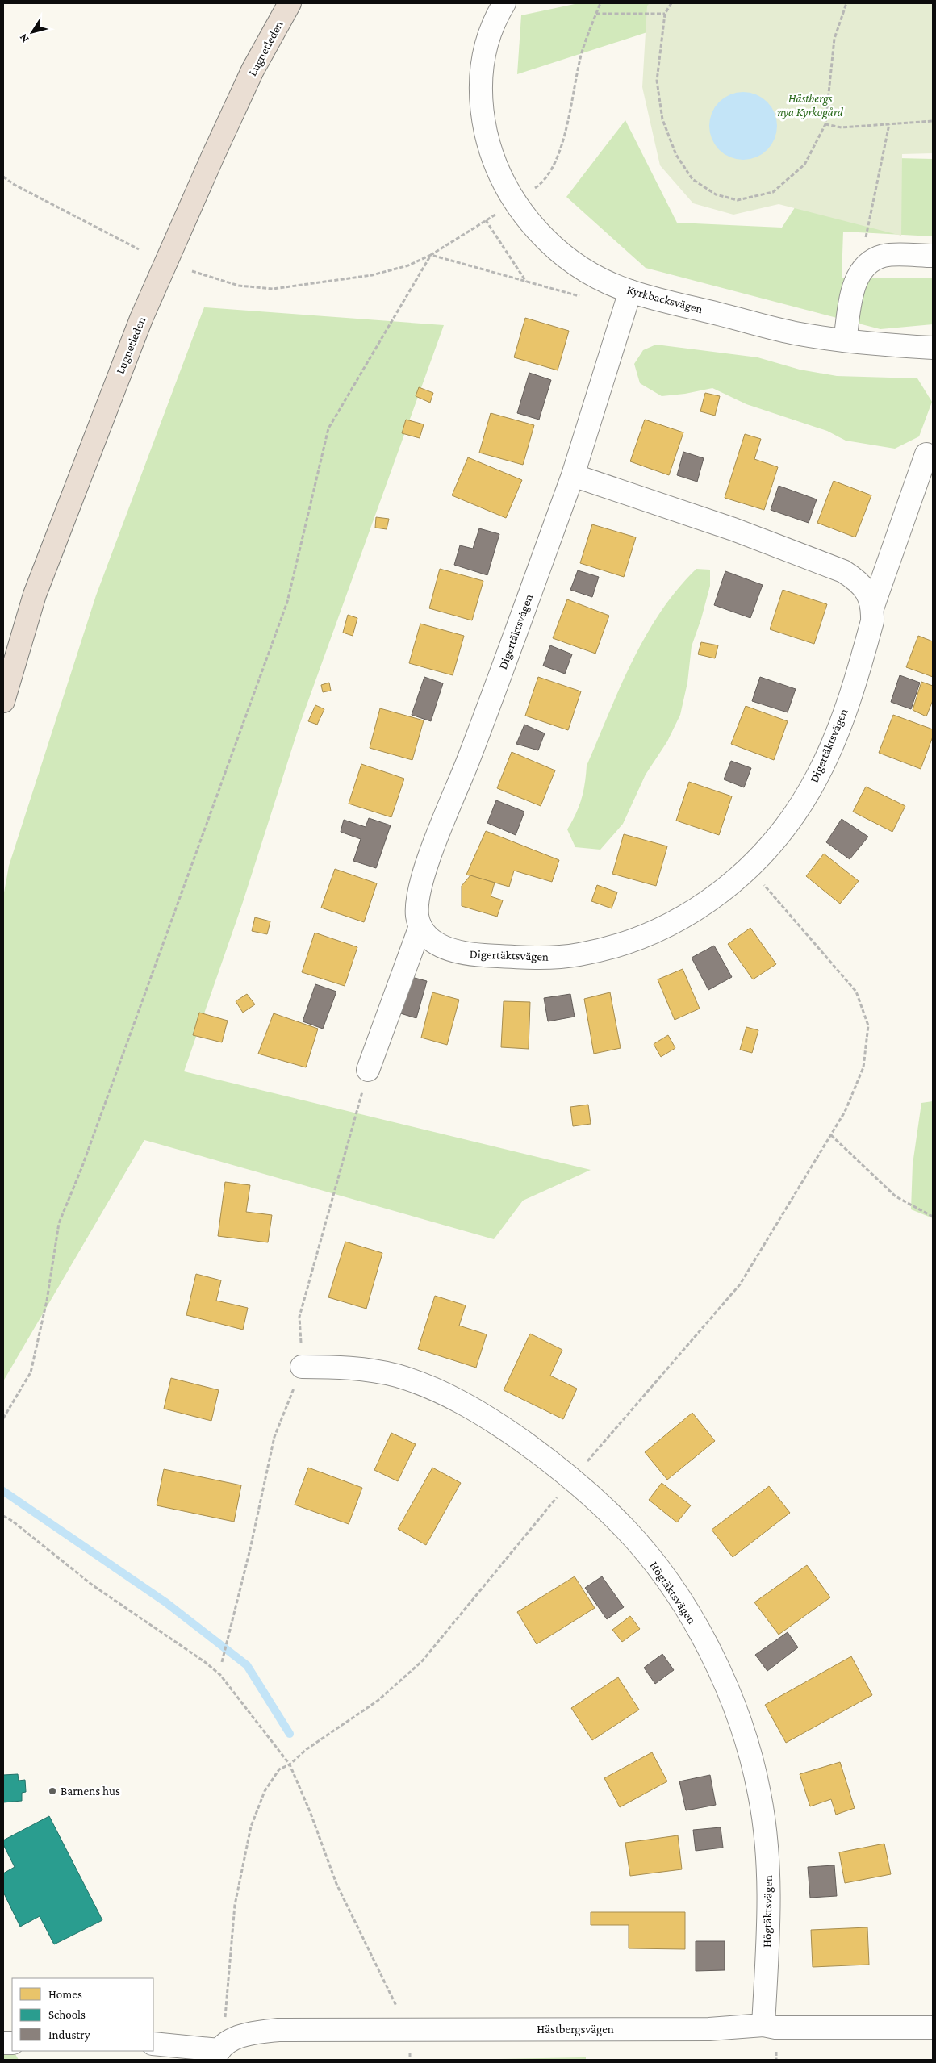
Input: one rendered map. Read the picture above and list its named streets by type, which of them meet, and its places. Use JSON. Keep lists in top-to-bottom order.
{
  "streets": {
    "highway": ["Lugnetleden"],
    "street": [
      "Kyrkbacksvägen",
      "Digertäktsvägen",
      "Högtäktsvägen",
      "Hästbergsvägen"
    ]
  },
  "crossings": [
    ["Kyrkbacksvägen", "Digertäktsvägen"],
    ["Högtäktsvägen", "Hästbergsvägen"]
  ],
  "parks": ["Hästbergs nya Kyrkogård"],
  "places": ["Barnens hus"],
  "legend": ["Homes", "Schools", "Industry"],
  "north": "bottom left"
}
